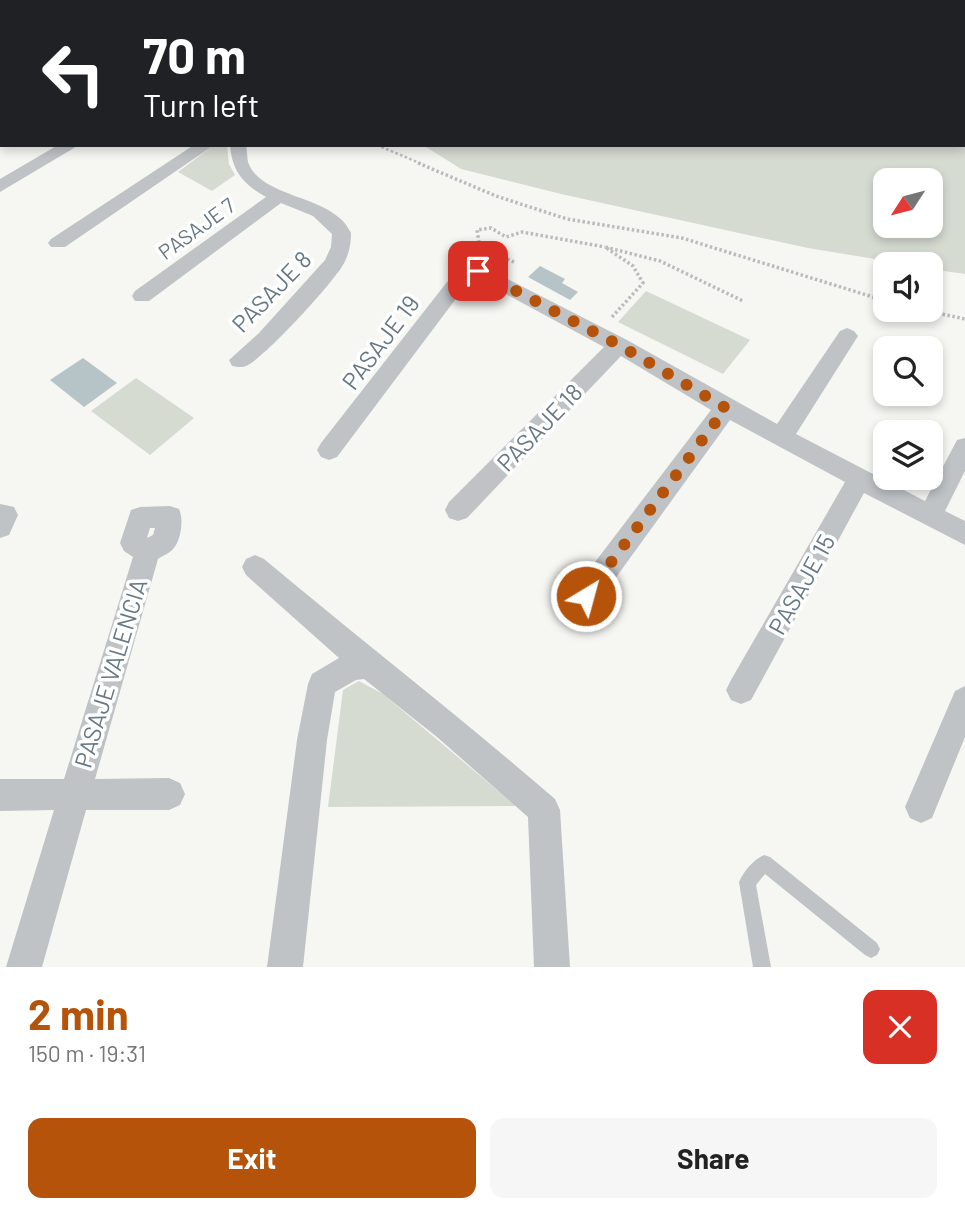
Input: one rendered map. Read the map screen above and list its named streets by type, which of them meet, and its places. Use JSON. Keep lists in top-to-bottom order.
{
  "streets": {
    "street": [
      "PASAJE 7",
      "PASAJE 8",
      "PASAJE 19",
      "PASAJE 18",
      "PASAJE 15",
      "PASAJE VALENCIA"
    ]
  },
  "crossings": [
    ["PASAJE 7", "PASAJE 8"]
  ],
  "north": "bottom left",
  "page": {
    "turn": ["70 m", "Turn left"],
    "heading": ["2 min", "150 m · 19:31"],
    "buttons": ["Exit", "Share"]
  }
}
